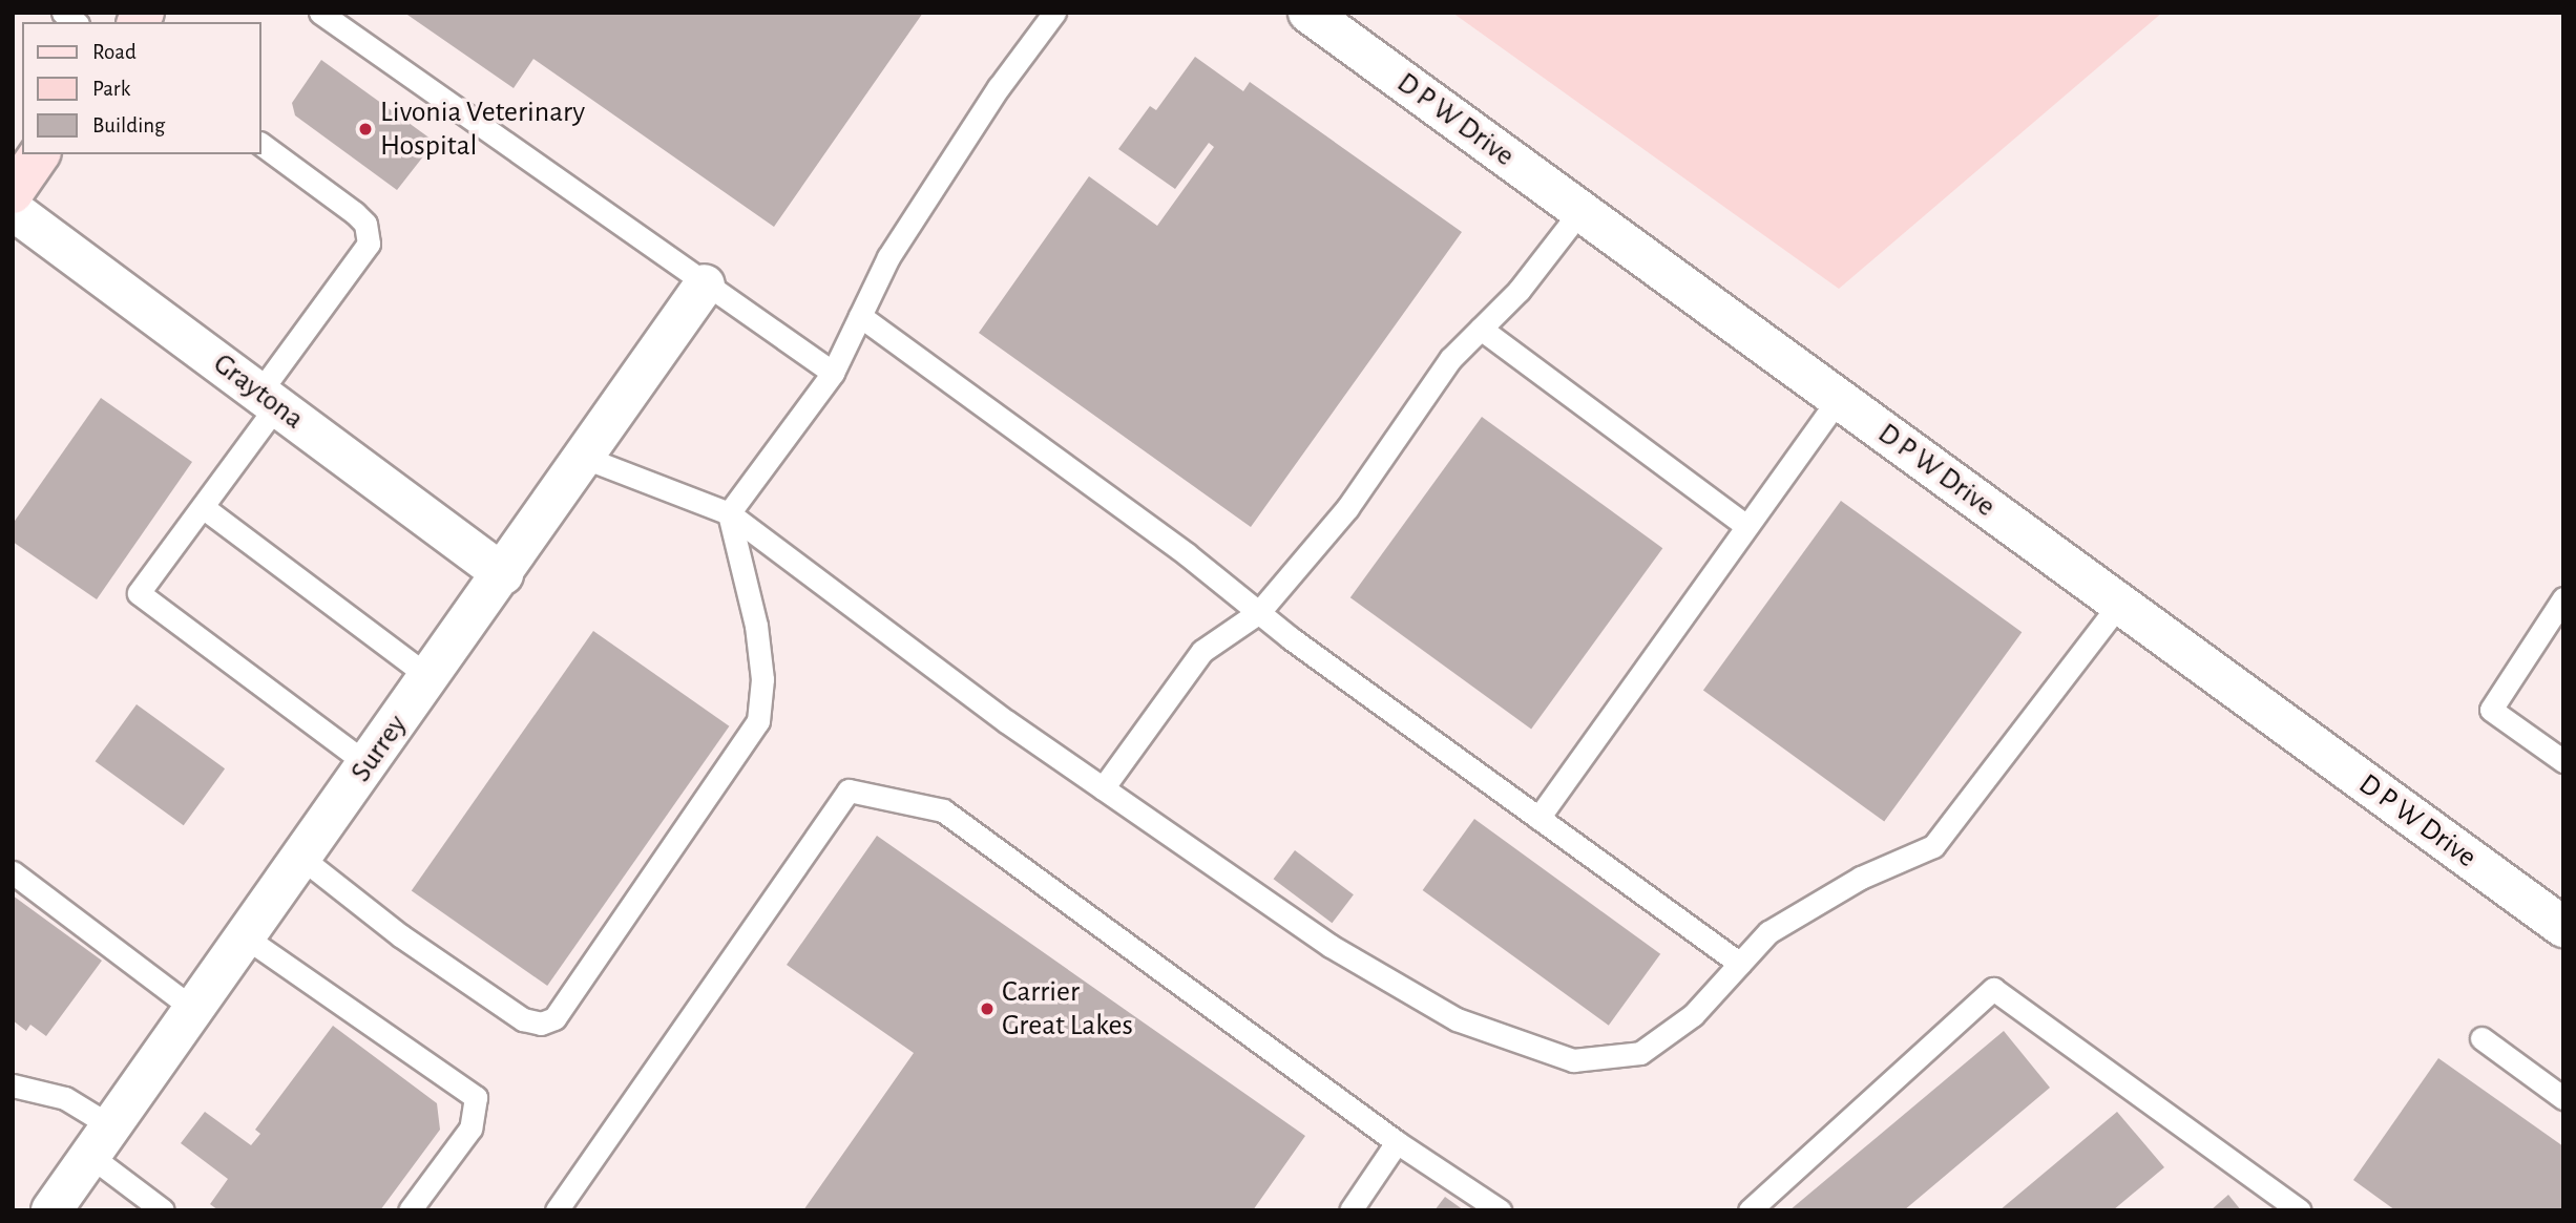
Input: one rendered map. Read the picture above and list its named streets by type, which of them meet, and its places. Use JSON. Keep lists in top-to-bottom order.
{
  "streets": {
    "street": ["D P W Drive", "Graytona", "Surrey"]
  },
  "crossings": [
    ["Graytona", "Surrey"]
  ],
  "places": ["Livonia Veterinary Hospital", "Carrier Great Lakes"],
  "legend": ["Road", "Park", "Building"]
}
